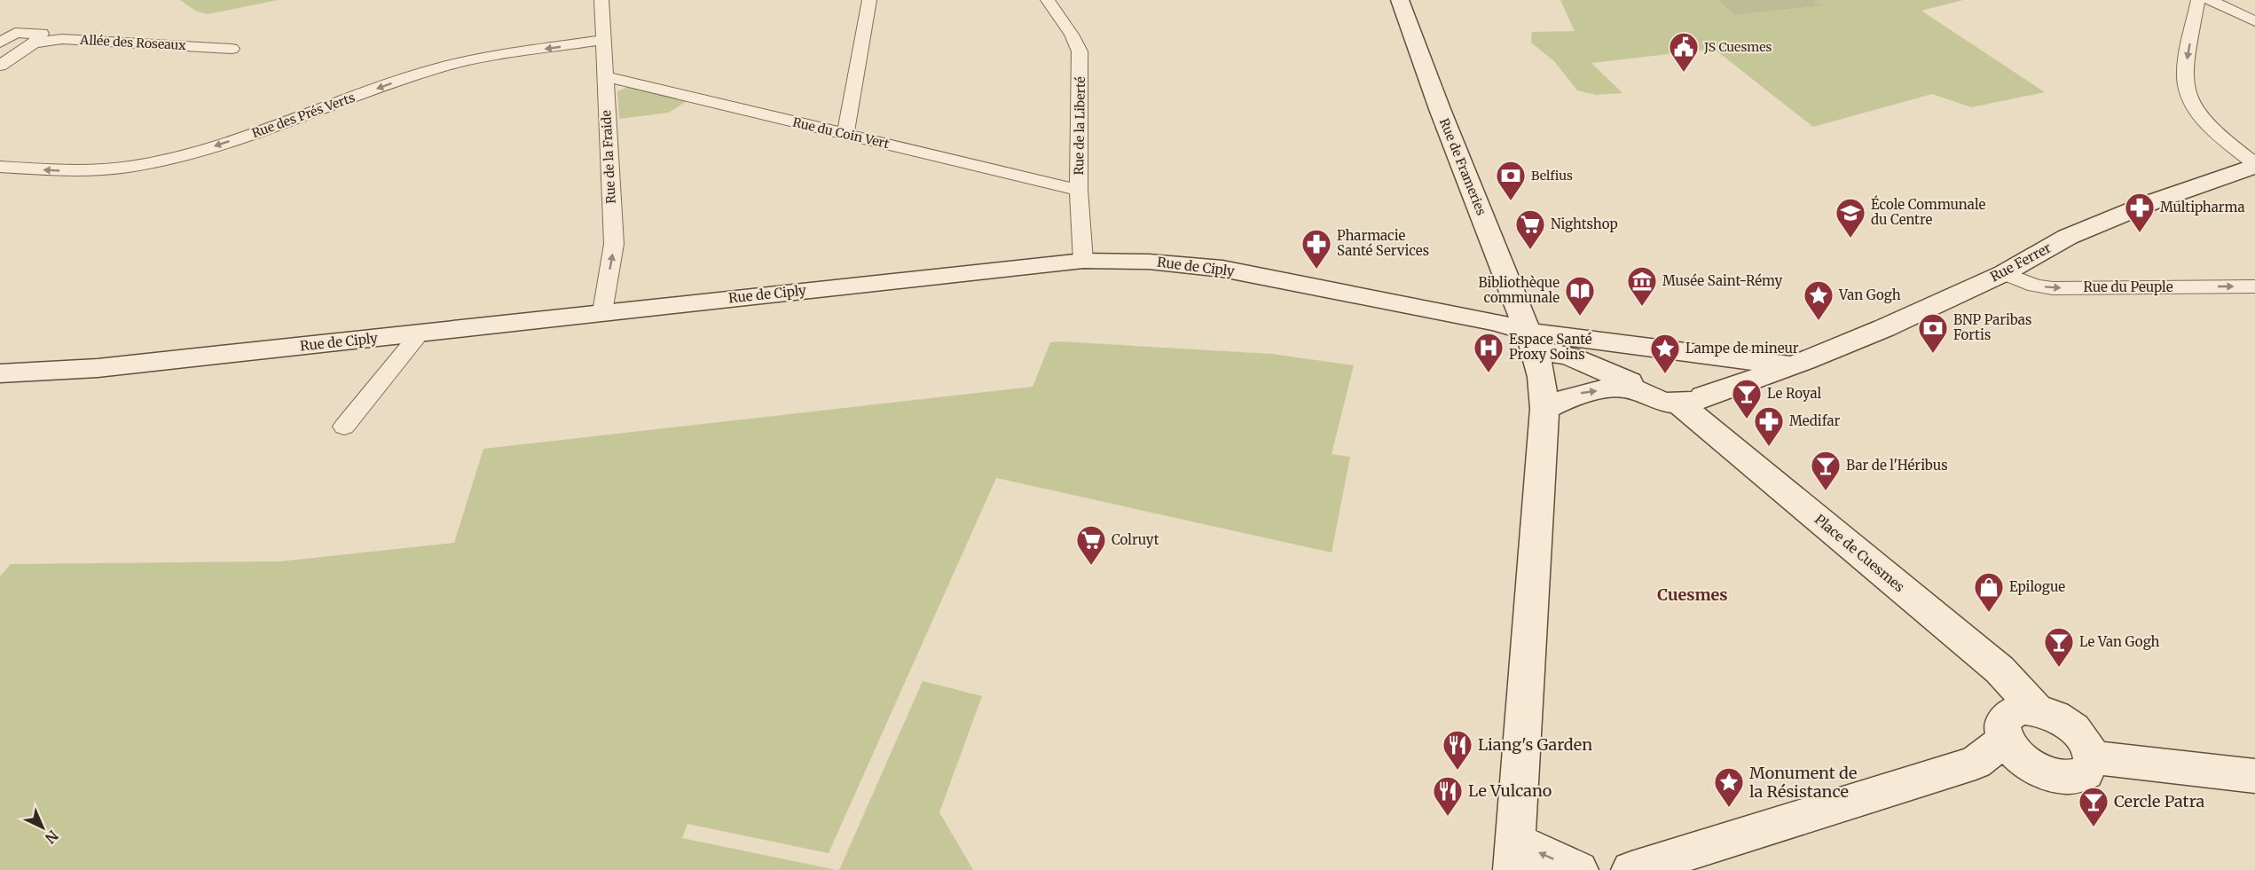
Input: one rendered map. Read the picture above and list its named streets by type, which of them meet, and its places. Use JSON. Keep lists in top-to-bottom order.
{
  "streets": {
    "street": [
      "Allée des Roseaux",
      "Rue des Prés Verts",
      "Rue de la Liberté",
      "Rue du Coin Vert",
      "Rue de la Fraide",
      "Rue de Frameries",
      "Rue Ferrer",
      "Rue de Ciply",
      "Rue du Peuple",
      "Place de Cuesmes"
    ]
  },
  "crossings": [
    ["Rue des Prés Verts", "Rue de la Fraide"],
    ["Rue de la Liberté", "Rue du Coin Vert"],
    ["Rue de la Liberté", "Rue de Ciply"],
    ["Rue du Coin Vert", "Rue de la Fraide"],
    ["Rue de la Fraide", "Rue de Ciply"],
    ["Rue de Frameries", "Rue de Ciply"],
    ["Rue de Frameries", "Place de Cuesmes"],
    ["Rue Ferrer", "Rue du Peuple"],
    ["Rue Ferrer", "Place de Cuesmes"],
    ["Rue de Ciply", "Place de Cuesmes"]
  ],
  "one_way": ["Rue des Prés Verts", "Rue de la Fraide", "Rue du Peuple"],
  "districts": ["Cuesmes"],
  "places": {
    "public building": ["JS Cuesmes"],
    "bank": ["Belfius", "BNP Paribas Fortis"],
    "pharmacy": ["Multipharma", "Pharmacie Santé Services", "Medifar"],
    "school or university": ["École Communale du Centre"],
    "supermarket": ["Nightshop", "Colruyt"],
    "museum": ["Musée Saint-Rémy"],
    "library": ["Bibliothèque communale"],
    "place": ["Van Gogh", "Lampe de mineur", "Monument de la Résistance"],
    "hospital": ["Espace Santé Proxy Soins"],
    "bar": [
      "Le Royal",
      "Bar de l'Héribus",
      "Le Van Gogh",
      "Cercle Patra"
    ],
    "shop": ["Epilogue"],
    "restaurant": ["Liang's Garden", "Le Vulcano"]
  },
  "north": "bottom right"
}
